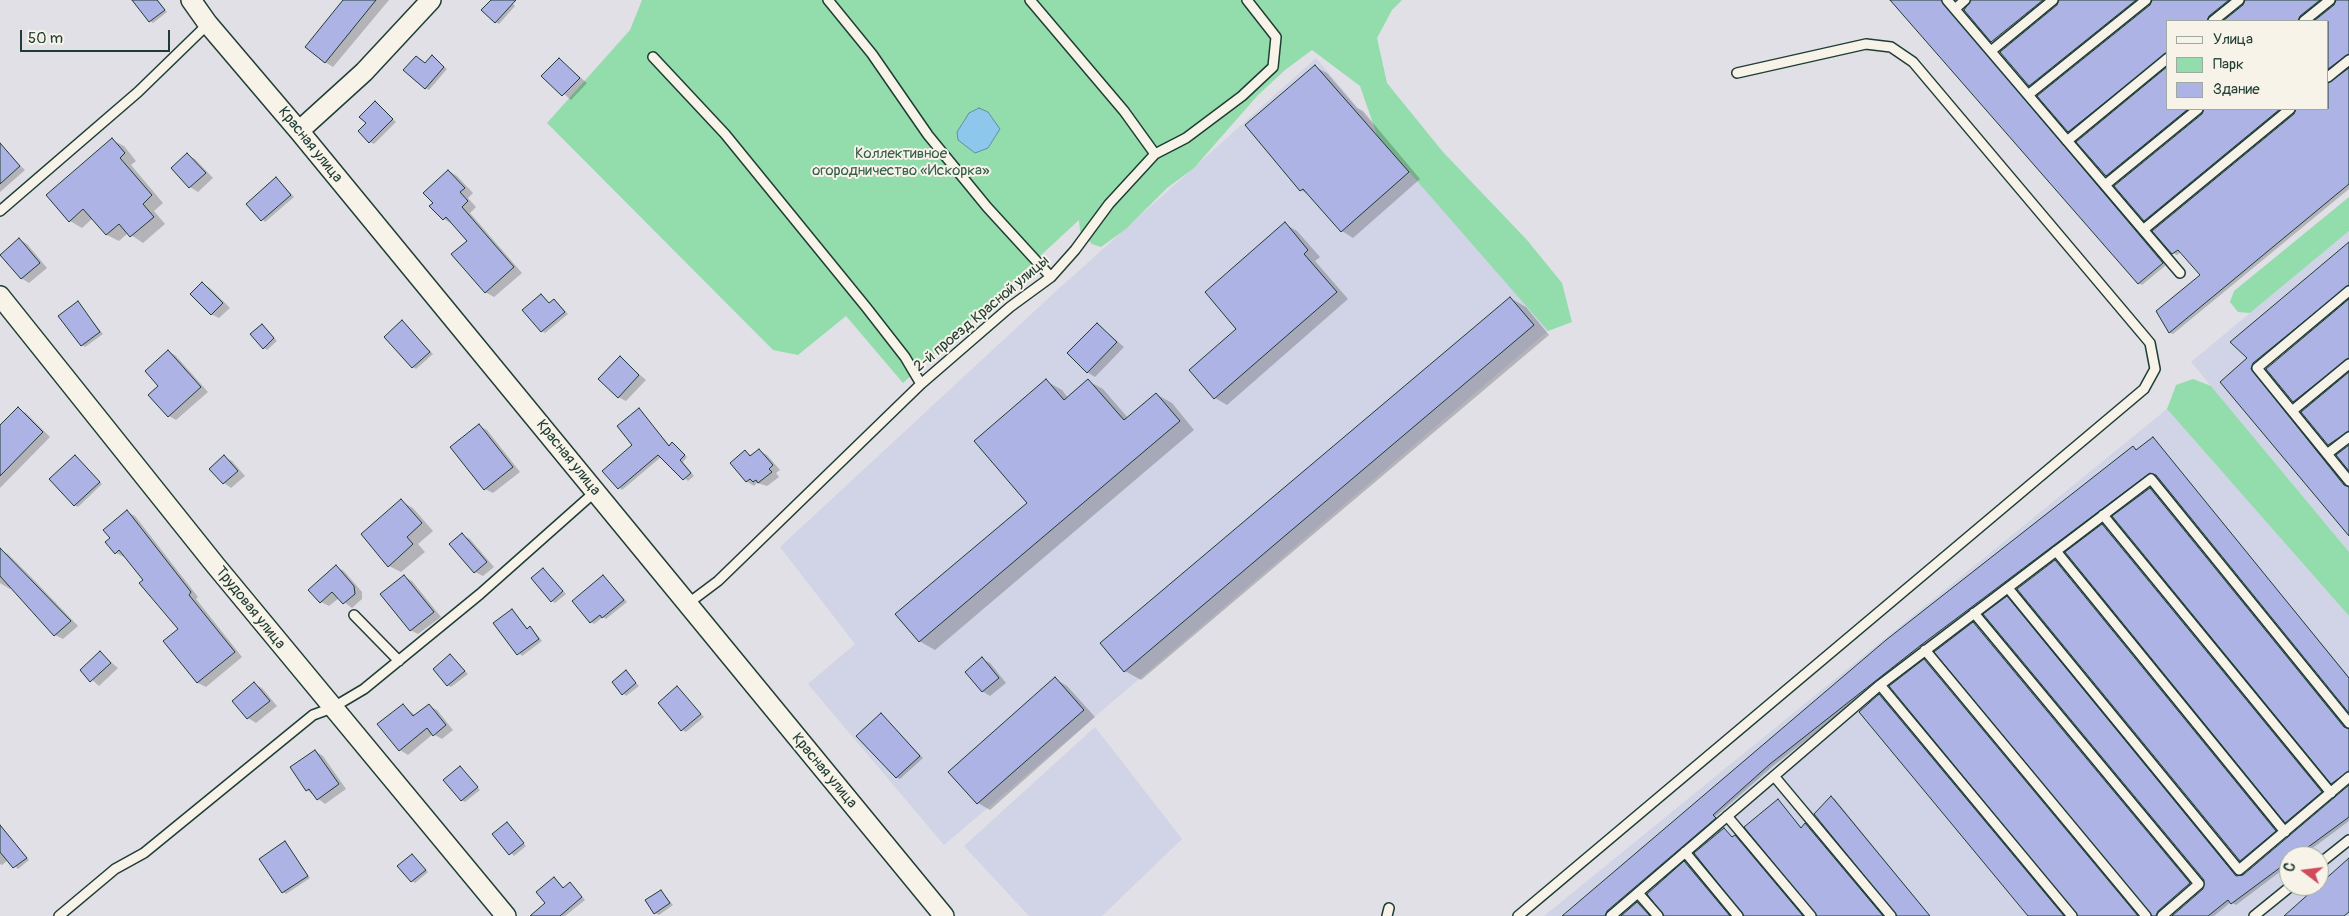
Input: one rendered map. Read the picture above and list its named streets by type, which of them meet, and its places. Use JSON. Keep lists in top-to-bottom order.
{
  "streets": {
    "street": ["Красная улица", "Трудовая улица"],
    "lane": ["2-й проезд Красной улицы"]
  },
  "crossings": [
    ["Красная улица", "2-й проезд Красной улицы"]
  ],
  "parks": ["Коллективное огородничество «Искорка»"],
  "legend": ["Улица", "Парк", "Здание"],
  "scale_bar": "50 m",
  "north": "left"
}
